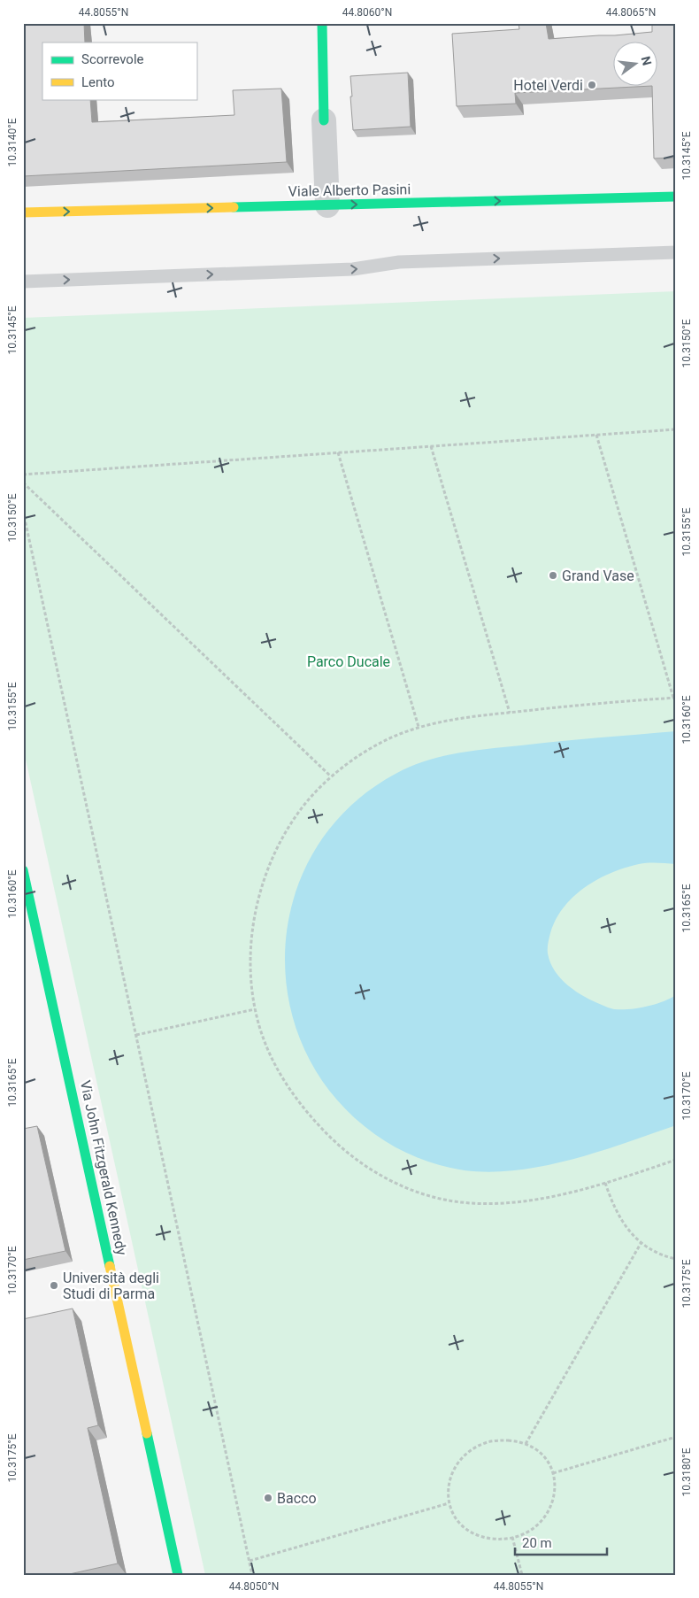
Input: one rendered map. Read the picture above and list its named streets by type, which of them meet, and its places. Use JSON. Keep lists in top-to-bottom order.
{
  "streets": {
    "street": ["Viale Alberto Pasini", "Via John Fitzgerald Kennedy"]
  },
  "one_way": ["Viale Alberto Pasini"],
  "parks": ["Parco Ducale"],
  "places": [
    "Hotel Verdi",
    "Grand Vase",
    "Università degli Studi di Parma",
    "Bacco"
  ],
  "legend": ["Scorrevole", "Lento"],
  "scale_bar": "20 m",
  "north": "right",
  "coordinates": [
    "44.8055°N",
    "44.8060°N",
    "44.8065°N",
    "10.3140°E",
    "10.3145°E",
    "10.3150°E",
    "10.3155°E",
    "10.3160°E",
    "10.3165°E",
    "10.3170°E",
    "10.3175°E",
    "10.3180°E",
    "44.8050°N"
  ]
}
